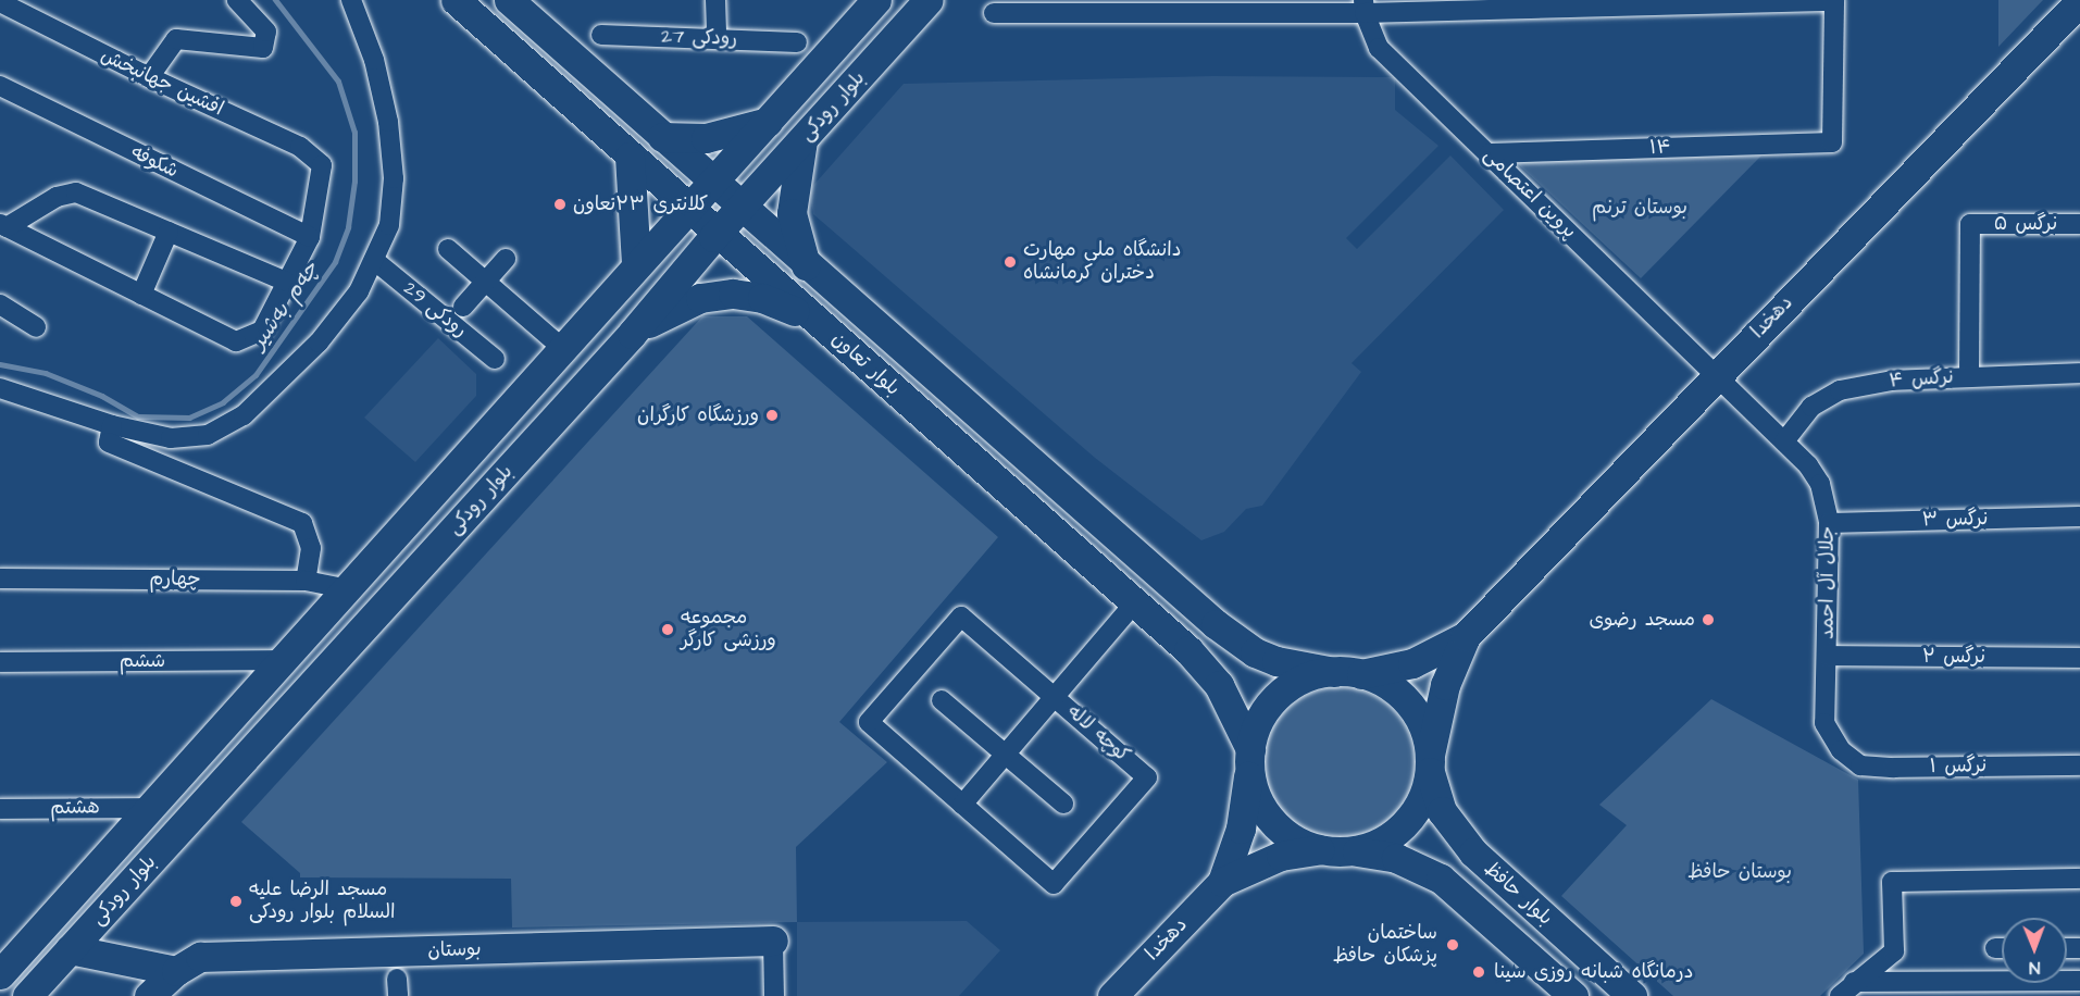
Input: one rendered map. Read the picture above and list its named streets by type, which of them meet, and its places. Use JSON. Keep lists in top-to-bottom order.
{
  "streets": {
    "main road": [
      "بلوار رودکی",
      "دهخدا",
      "بلوار تعاون",
      "بلوار حافظ",
      "بوستان"
    ],
    "street": [
      "رودکی 27",
      "افشین جهانبخش",
      "۱۴",
      "شکوفه",
      "پروین اعتصامی",
      "نرگس ۵",
      "رودکی 29",
      "نرگس ۴",
      "نرگس ۳",
      "چهارم",
      "جلال آل احمد",
      "نرگس ۲",
      "ششم",
      "کوچه لاله",
      "نرگس ۱",
      "هشتم"
    ]
  },
  "crossings": [
    ["افشین جهانبخش", "شکوفه"],
    ["بلوار رودکی", "بلوار تعاون"],
    ["بلوار رودکی", "چهارم"],
    ["بلوار رودکی", "ششم"],
    ["بلوار رودکی", "هشتم"],
    ["۱۴", "پروین اعتصامی"],
    ["پروین اعتصامی", "دهخدا"],
    ["پروین اعتصامی", "جلال آل احمد"],
    ["نرگس ۵", "نرگس ۴"],
    ["دهخدا", "جلال آل احمد"],
    ["بلوار تعاون", "کوچه لاله"],
    ["بلوار تعاون", "بلوار حافظ"],
    ["نرگس ۴", "جلال آل احمد"],
    ["نرگس ۳", "جلال آل احمد"],
    ["جلال آل احمد", "نرگس ۲"],
    ["جلال آل احمد", "نرگس ۱"]
  ],
  "water": ["چەم بەشیر"],
  "parks": ["بوستان ترنم", "بوستان حافظ"],
  "places": [
    "کلانتری ۲۳تعاون",
    "دانشگاه ملی مهارت دختران کرمانشاه",
    "ورزشگاه کارگران",
    "مسجد رضوی",
    "مجموعه ورزشی کارگر",
    "مسجد الرضا علیه السلام بلوار رودکی",
    "ساختمان پزشکان حافظ",
    "درمانگاه شبانه روزی سینا"
  ],
  "north": "bottom"
}
